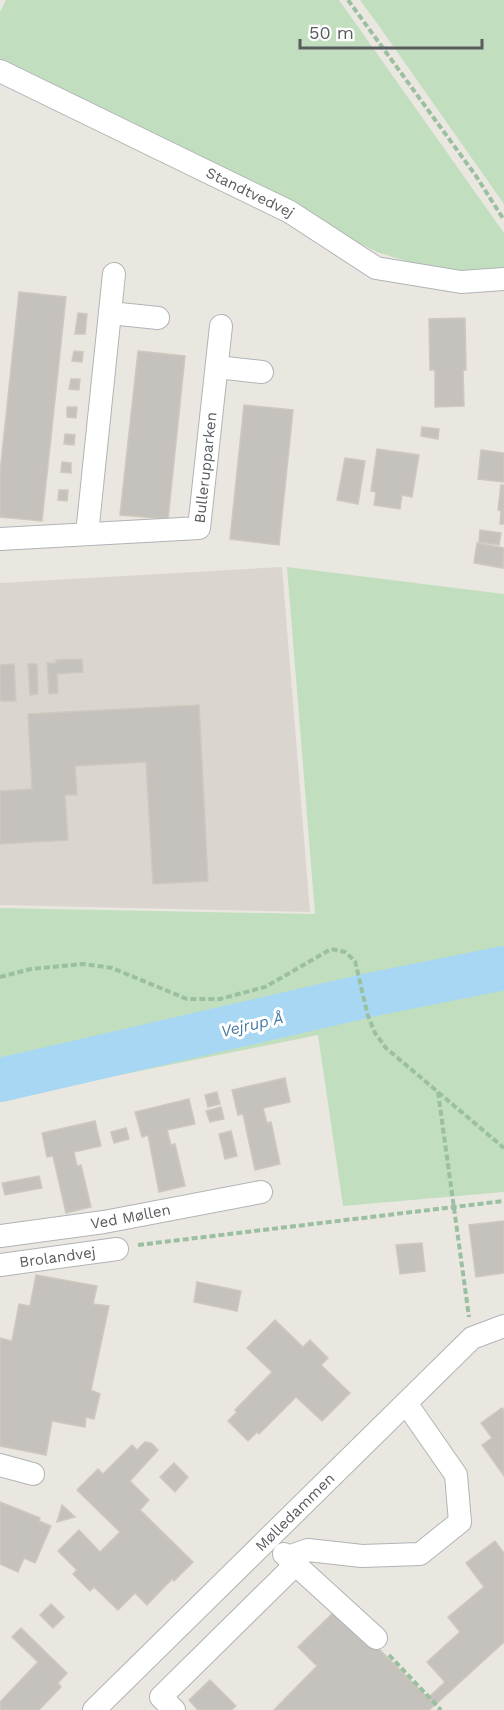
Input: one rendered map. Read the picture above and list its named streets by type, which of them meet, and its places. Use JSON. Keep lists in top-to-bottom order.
{
  "streets": {
    "street": [
      "Standtvedvej",
      "Bullerupparken",
      "Ved Møllen",
      "Brolandvej",
      "Mølledammen"
    ]
  },
  "water": ["Vejrup Å"],
  "scale_bar": "50 m"
}
